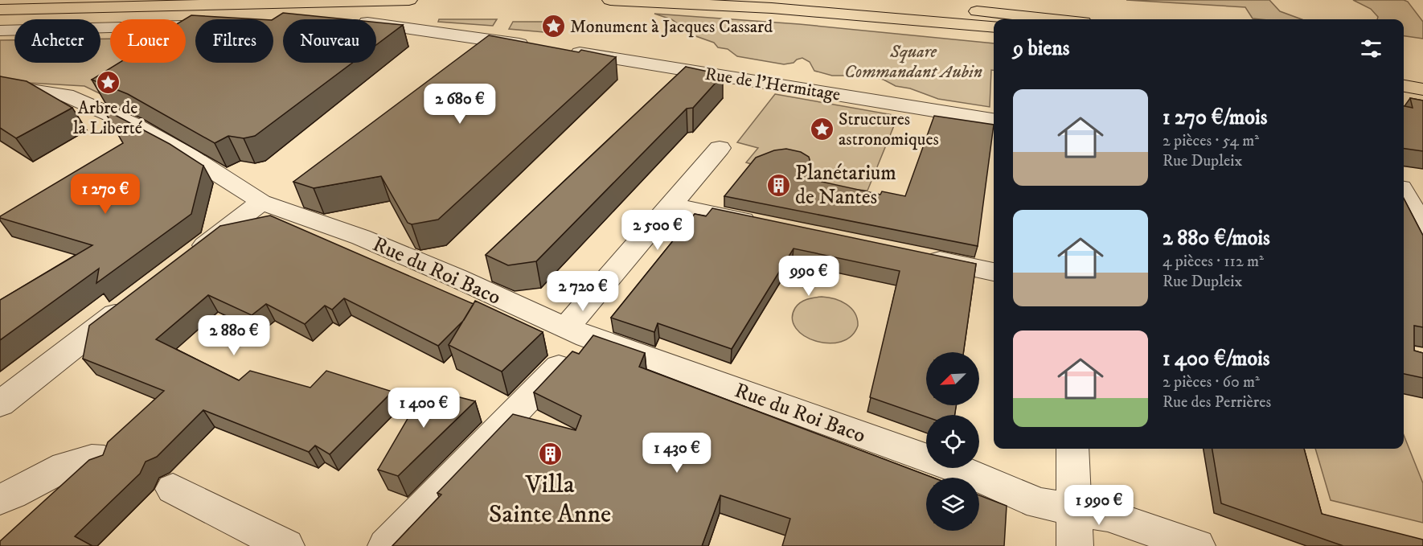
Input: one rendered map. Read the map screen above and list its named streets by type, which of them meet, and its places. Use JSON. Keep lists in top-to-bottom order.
{
  "streets": {
    "street": ["Rue de l'Hermitage", "Rue du Roi Baco"]
  },
  "parks": ["Square Commandant Aubin"],
  "places": {
    "place": ["Monument à Jacques Cassard", "Arbre de la Liberté", "Structures astronomiques"],
    "building": ["Planétarium de Nantes", "Villa Sainte Anne"]
  },
  "north": "bottom left",
  "page": {
    "chip": [
      "Acheter",
      "Louer",
      "Filtres",
      "Nouveau"
    ],
    "heading": "9 biens",
    "list": [
      {
        "name": "1 270 €/mois",
        "note": "2 pièces · 54 m² · Rue Dupleix"
      },
      {
        "name": "2 880 €/mois",
        "note": "4 pièces · 112 m² · Rue Dupleix"
      },
      {
        "name": "1 400 €/mois",
        "note": "2 pièces · 60 m² · Rue des Perrières"
      }
    ],
    "price": [
      "2 680 €",
      "1 270 €",
      "2 500 €",
      "990 €",
      "2 720 €",
      "2 880 €",
      "1 400 €",
      "1 430 €",
      "1 990 €"
    ]
  }
}
